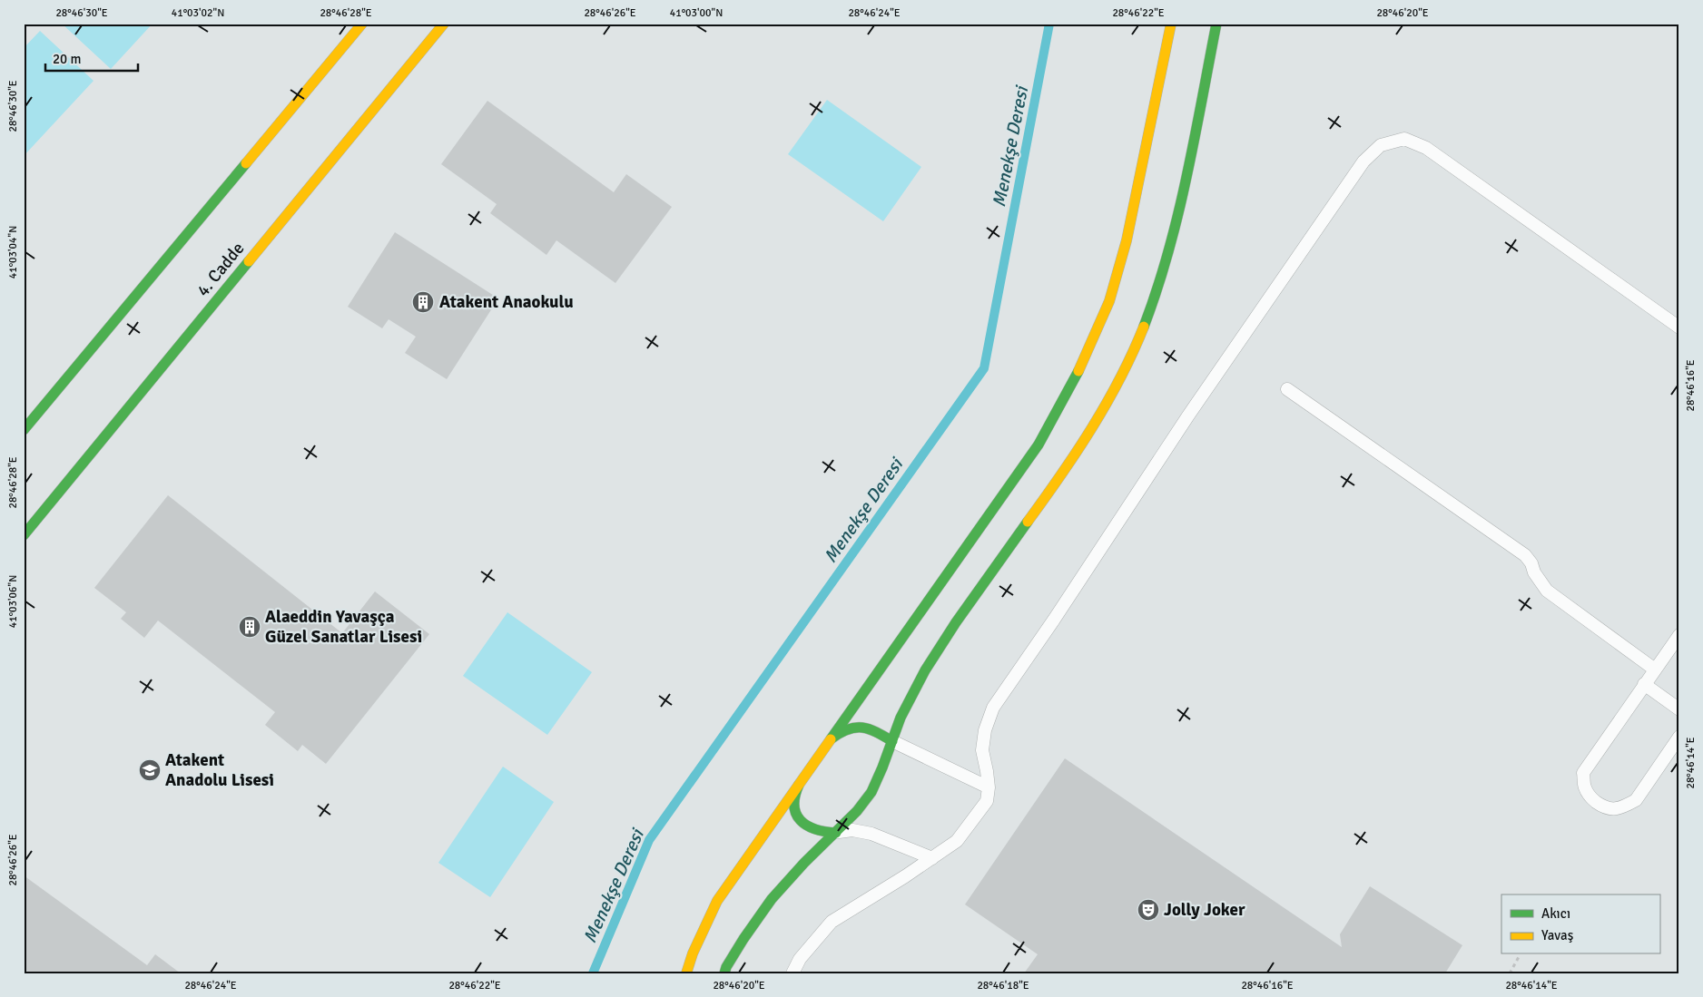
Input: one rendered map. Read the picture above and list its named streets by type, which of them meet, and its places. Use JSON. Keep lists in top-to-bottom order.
{
  "streets": {
    "street": ["4. Cadde"]
  },
  "water": ["Menekşe Deresi"],
  "places": {
    "building": ["Atakent Anaokulu", "Alaeddin Yavaşça Güzel Sanatlar Lisesi"],
    "school or university": ["Atakent Anadolu Lisesi"],
    "theatre": ["Jolly Joker"]
  },
  "legend": ["Akıcı", "Yavaş"],
  "scale_bar": "20 m",
  "coordinates": [
    "28°46'30\"E",
    "41°03'02\"N",
    "28°46'28\"E",
    "28°46'26\"E",
    "41°03'00\"N",
    "28°46'24\"E",
    "28°46'22\"E",
    "28°46'20\"E",
    "41°03'04\"N",
    "28°46'16\"E",
    "41°03'06\"N",
    "28°46'14\"E",
    "28°46'18\"E"
  ]
}
